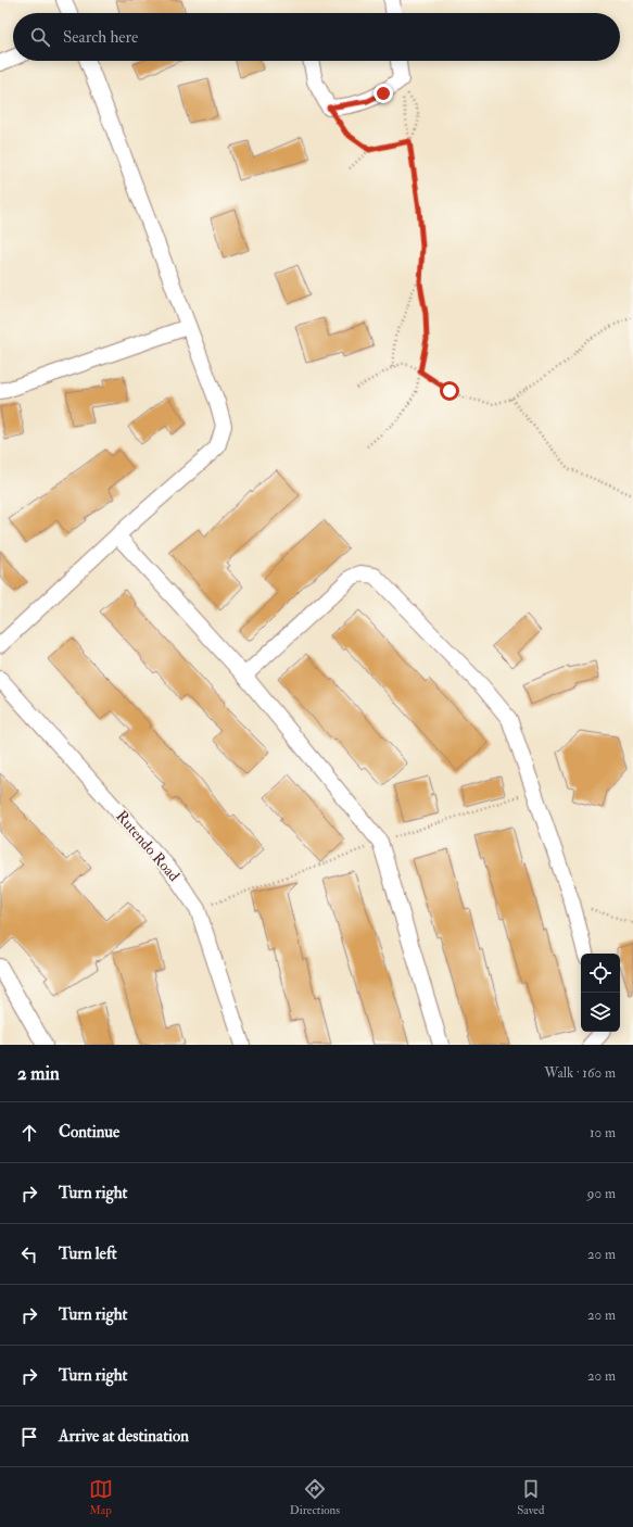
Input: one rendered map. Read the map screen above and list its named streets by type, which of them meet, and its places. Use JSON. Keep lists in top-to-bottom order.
{
  "streets": {
    "street": ["Rutendo Road"]
  },
  "page": {
    "search": "Search here",
    "heading": ["2 min", "Walk · 160 m"],
    "list": [
      ["Continue", "10 m"],
      ["Turn right", "90 m"],
      ["Turn left", "20 m"],
      ["Turn right", "20 m"],
      ["Turn right", "20 m"],
      "Arrive at destination"
    ],
    "nav": ["Map", "Directions", "Saved"]
  }
}
